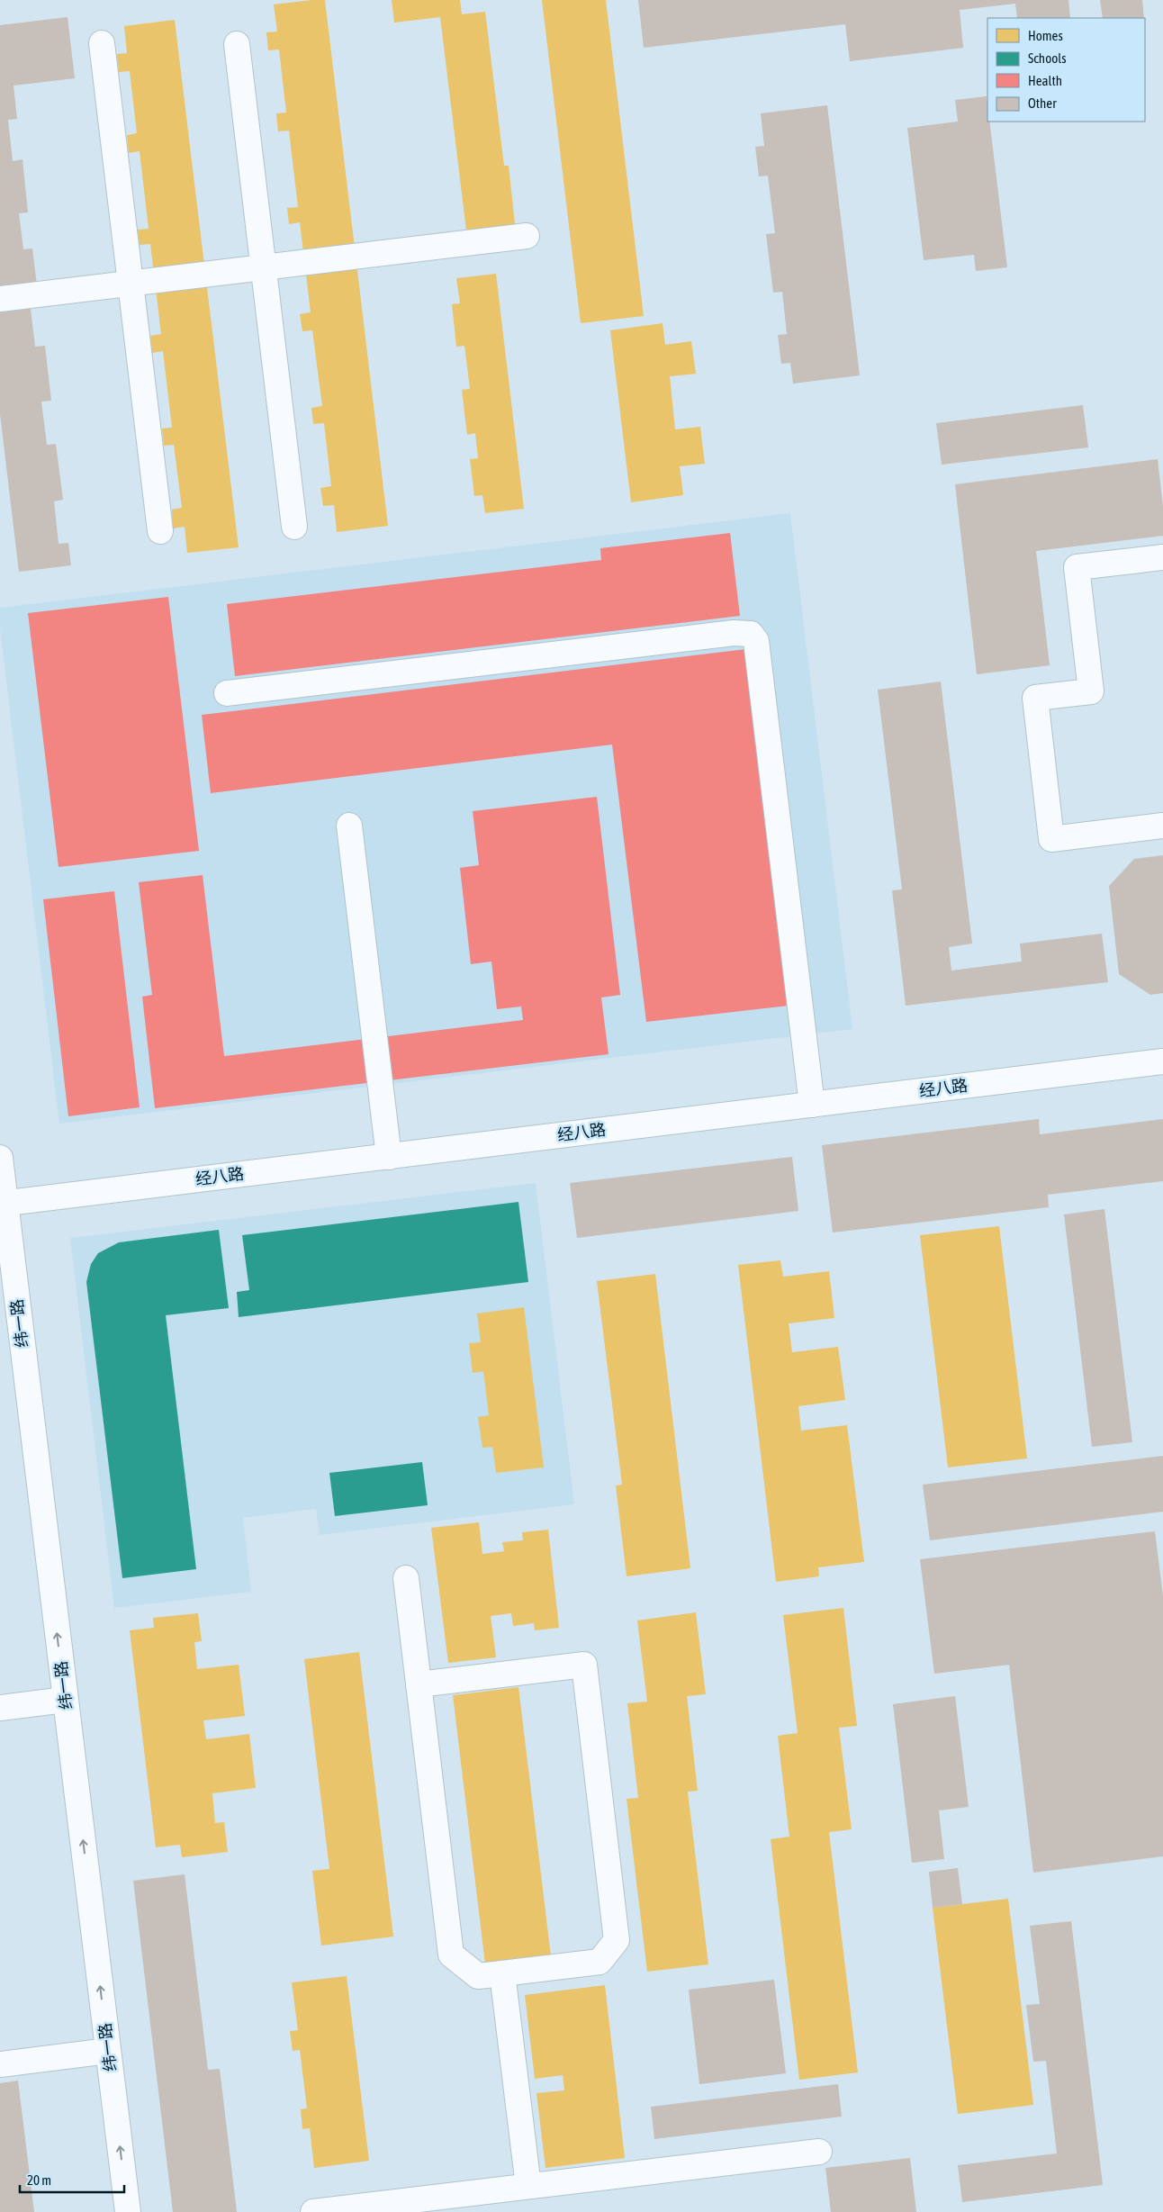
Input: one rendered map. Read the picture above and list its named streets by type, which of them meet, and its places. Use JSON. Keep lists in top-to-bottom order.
{
  "streets": {
    "street": ["经八路", "纬一路"]
  },
  "crossings": [
    ["经八路", "纬一路"]
  ],
  "one_way": ["纬一路"],
  "legend": [
    "Homes",
    "Schools",
    "Health",
    "Other"
  ],
  "scale_bar": "20 m"
}
